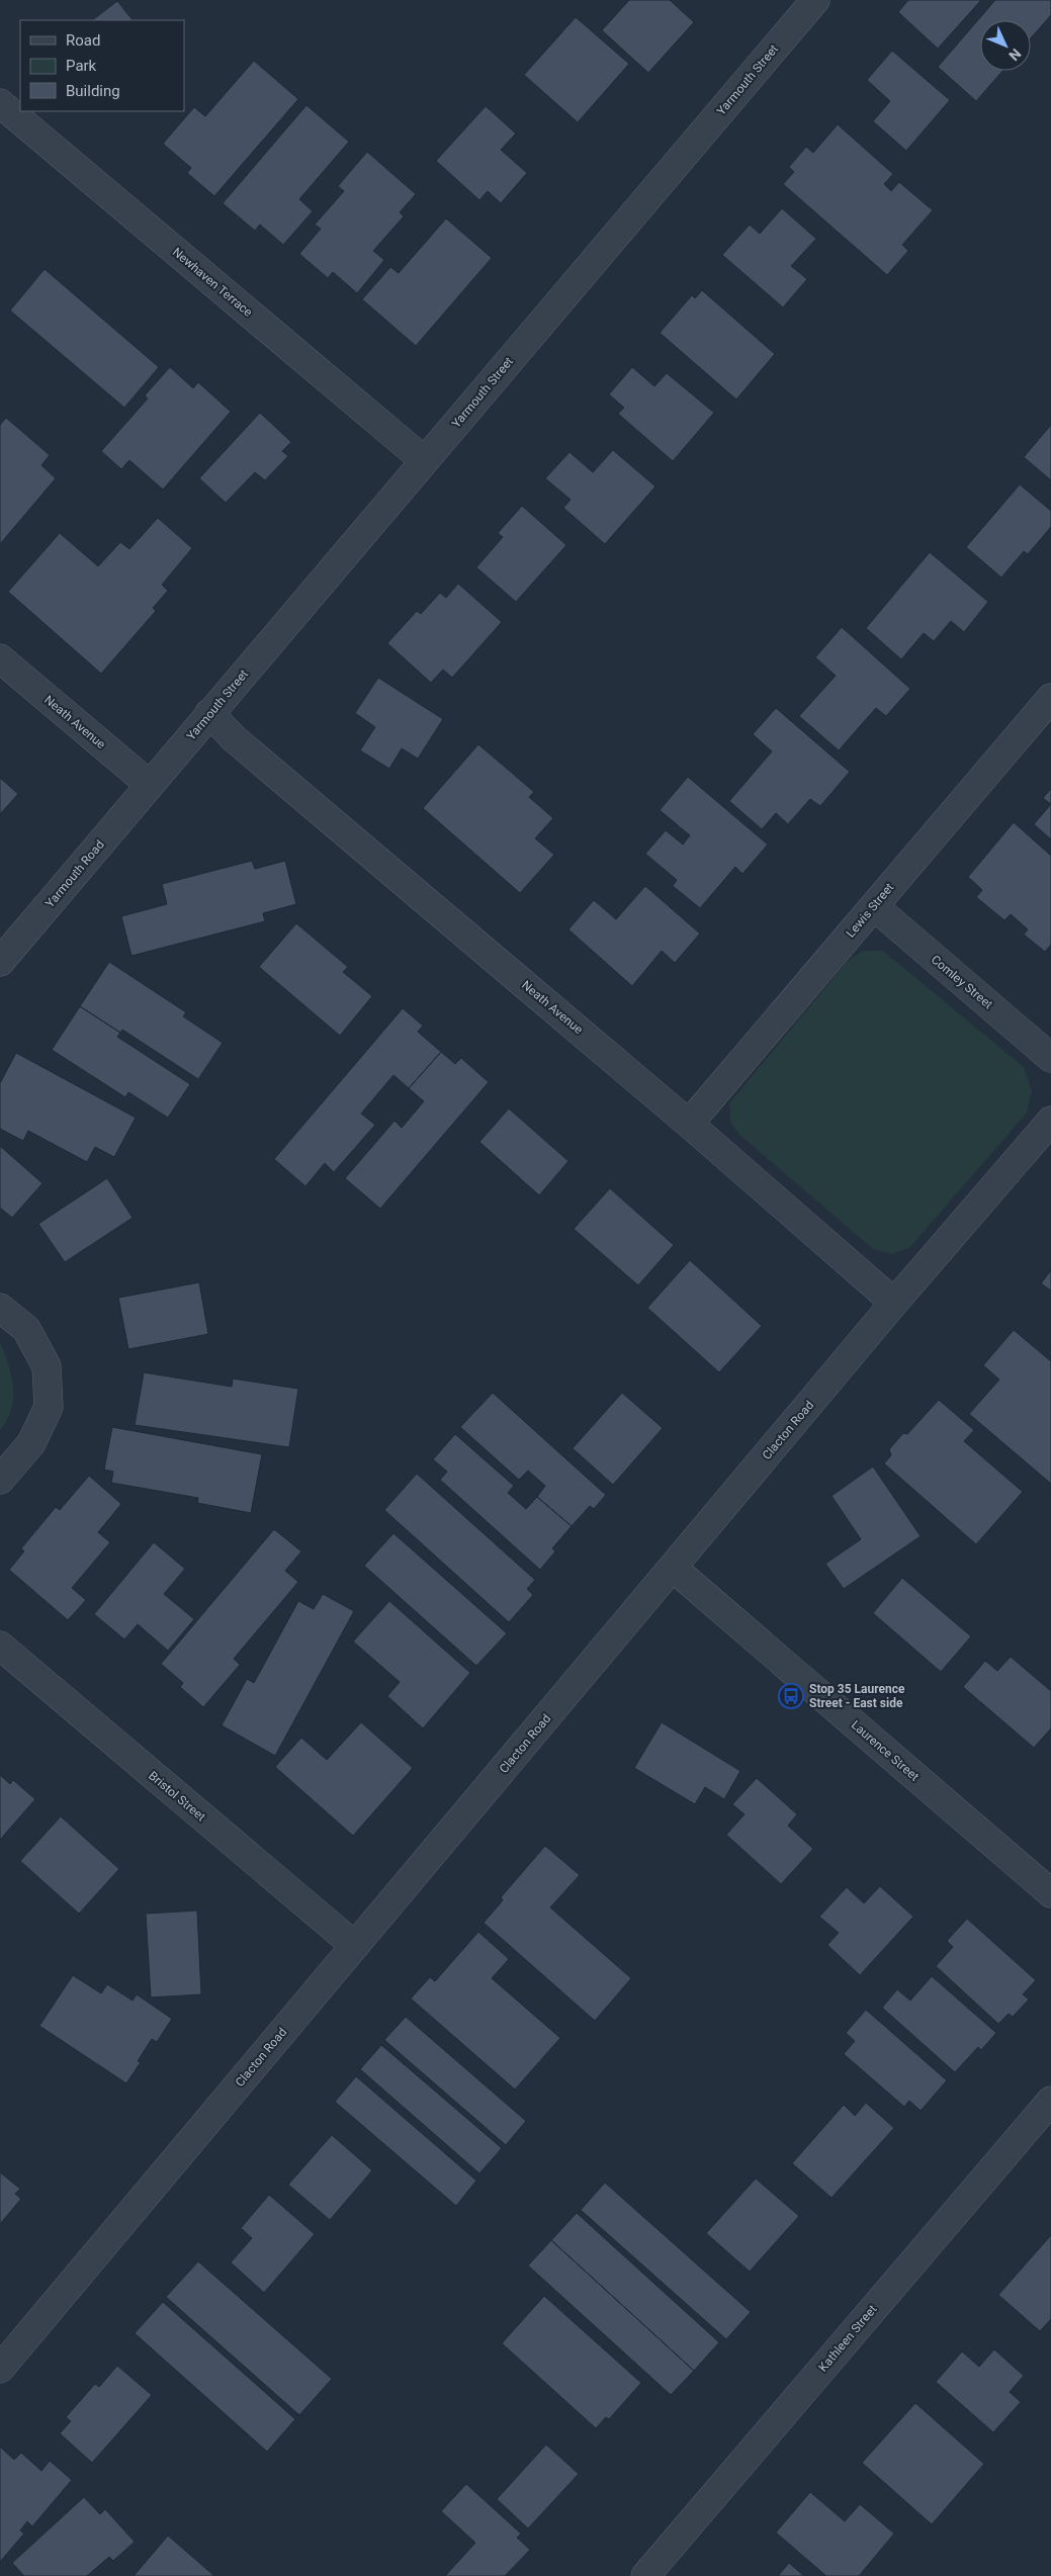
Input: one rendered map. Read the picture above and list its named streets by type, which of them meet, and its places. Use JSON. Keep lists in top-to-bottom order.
{
  "streets": {
    "street": [
      "Yarmouth Street",
      "Newhaven Terrace",
      "Neath Avenue",
      "Yarmouth Road",
      "Lewis Street",
      "Comley Street",
      "Clacton Road",
      "Laurence Street",
      "Bristol Street",
      "Kathleen Street"
    ]
  },
  "crossings": [
    ["Yarmouth Street", "Newhaven Terrace"],
    ["Yarmouth Street", "Neath Avenue"],
    ["Yarmouth Street", "Yarmouth Road"],
    ["Neath Avenue", "Yarmouth Road"],
    ["Neath Avenue", "Lewis Street"],
    ["Neath Avenue", "Clacton Road"],
    ["Lewis Street", "Comley Street"],
    ["Clacton Road", "Laurence Street"],
    ["Clacton Road", "Bristol Street"]
  ],
  "places": {
    "bus stop": ["Stop 35 Laurence Street - East side"]
  },
  "legend": ["Road", "Park", "Building"],
  "north": "bottom right"
}
